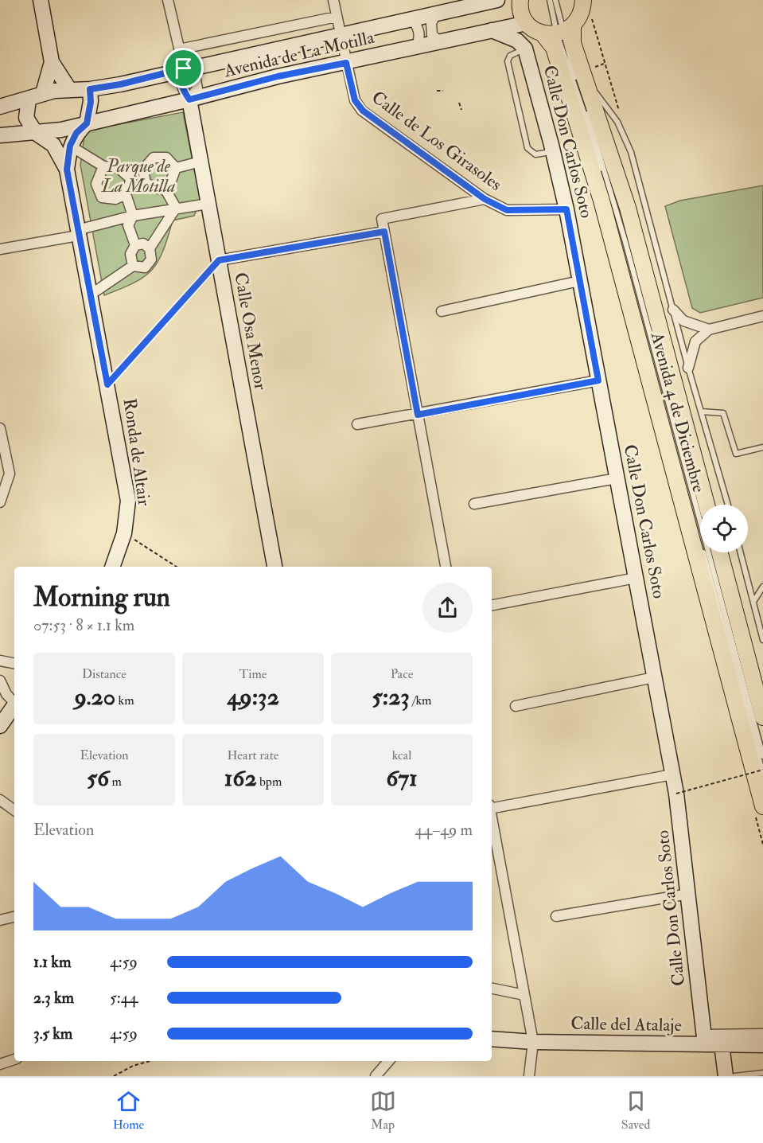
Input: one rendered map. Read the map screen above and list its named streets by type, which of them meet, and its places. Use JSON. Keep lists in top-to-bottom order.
{
  "streets": {
    "main road": ["Avenida 4 de Diciembre"],
    "street": [
      "Avenida de La Motilla",
      "Calle de Los Girasoles",
      "Calle Don Carlos Soto",
      "Calle Osa Menor",
      "Ronda de Altair",
      "Calle del Atalaje"
    ]
  },
  "crossings": [
    ["Avenida de La Motilla", "Calle de Los Girasoles"],
    ["Avenida de La Motilla", "Calle Don Carlos Soto"],
    ["Avenida de La Motilla", "Calle Osa Menor"],
    ["Avenida de La Motilla", "Ronda de Altair"],
    ["Calle de Los Girasoles", "Calle Don Carlos Soto"],
    ["Calle Don Carlos Soto", "Calle del Atalaje"]
  ],
  "parks": ["Parque de La Motilla"],
  "page": {
    "heading": ["Morning run", "07:53 · 8 × 1.1 km"],
    "stats": [
      ["Distance", "9.20 km"],
      ["Time", "49:32"],
      ["Pace", "5:23 /km"],
      ["Elevation", "56 m"],
      ["Heart rate", "162 bpm"],
      ["kcal", "671"]
    ],
    "chart": ["Elevation", "44–49 m"],
    "list": [
      {
        "name": "1.1 km",
        "note": "4:59"
      },
      {
        "name": "2.3 km",
        "note": "5:44"
      },
      {
        "name": "3.5 km",
        "note": "4:59"
      }
    ],
    "tabs": ["Home", "Map", "Saved"]
  }
}
